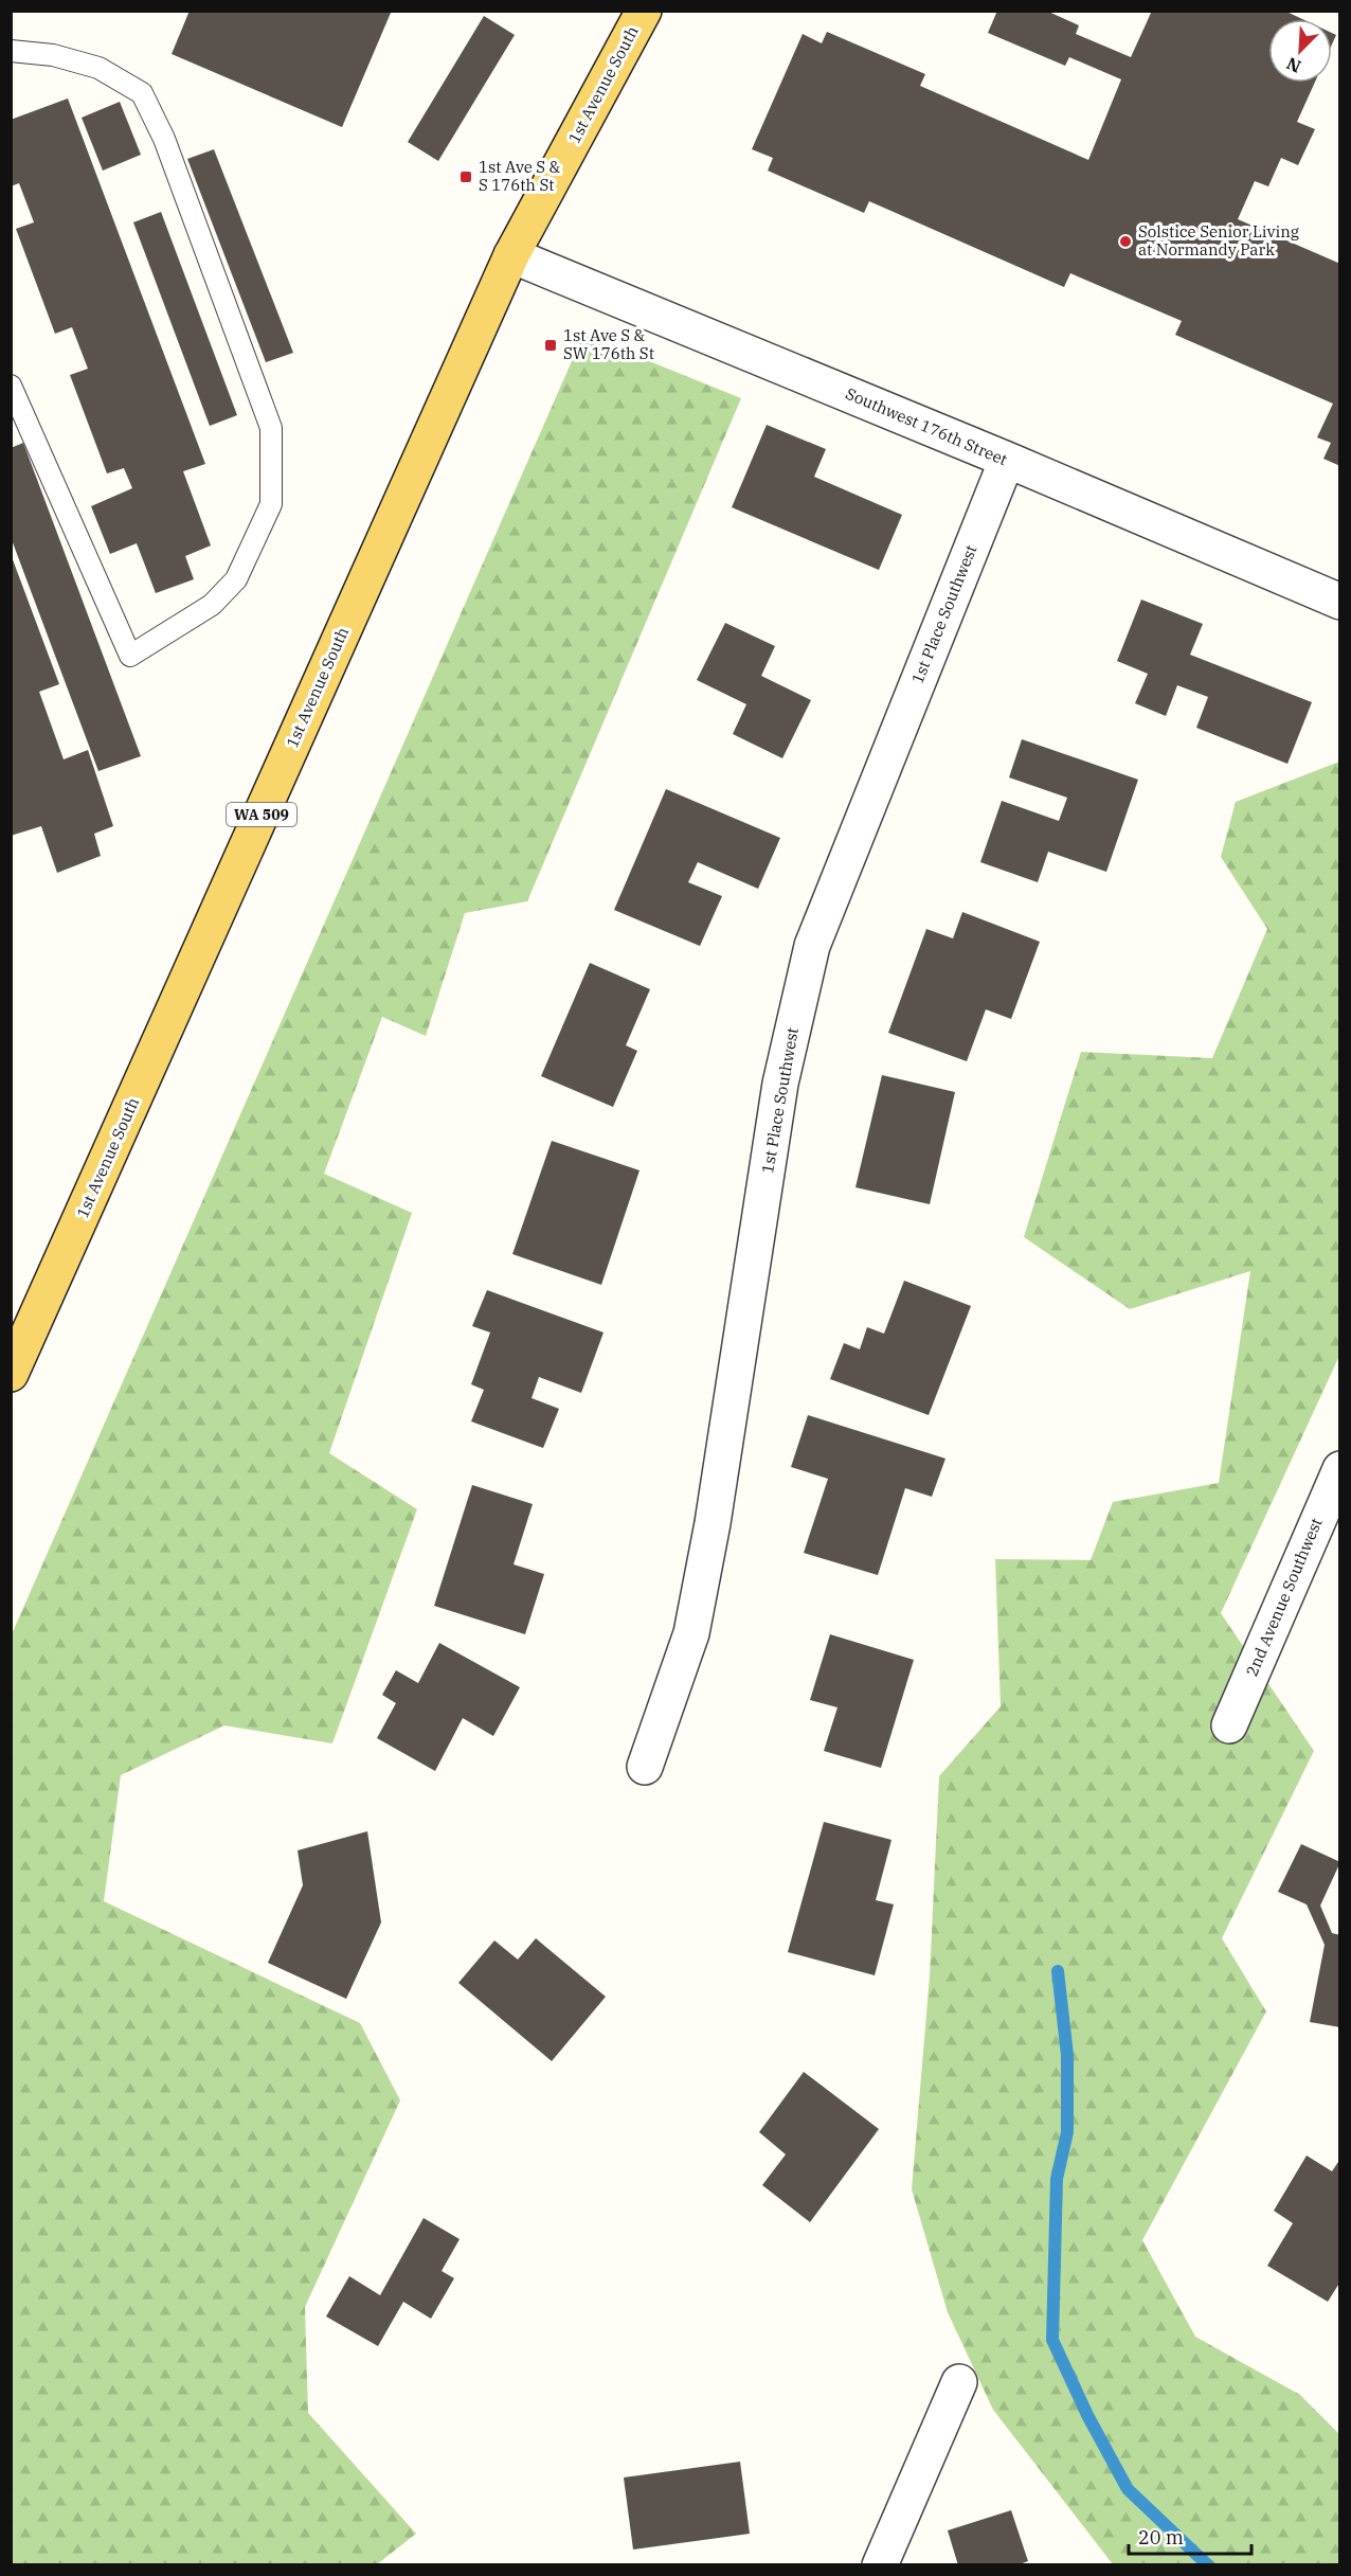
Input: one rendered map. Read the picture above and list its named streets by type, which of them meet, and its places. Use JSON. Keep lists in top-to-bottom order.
{
  "streets": {
    "main road": ["1st Avenue South", "WA 509"],
    "street": ["Southwest 176th Street", "1st Place Southwest", "2nd Avenue Southwest"]
  },
  "crossings": [
    ["1st Avenue South", "Southwest 176th Street"],
    ["Southwest 176th Street", "1st Place Southwest"]
  ],
  "places": {
    "transit": ["1st Ave S & S 176th St", "1st Ave S & SW 176th St"],
    "other": ["Solstice Senior Living at Normandy Park"]
  },
  "scale_bar": "20 m",
  "north": "bottom left"
}
